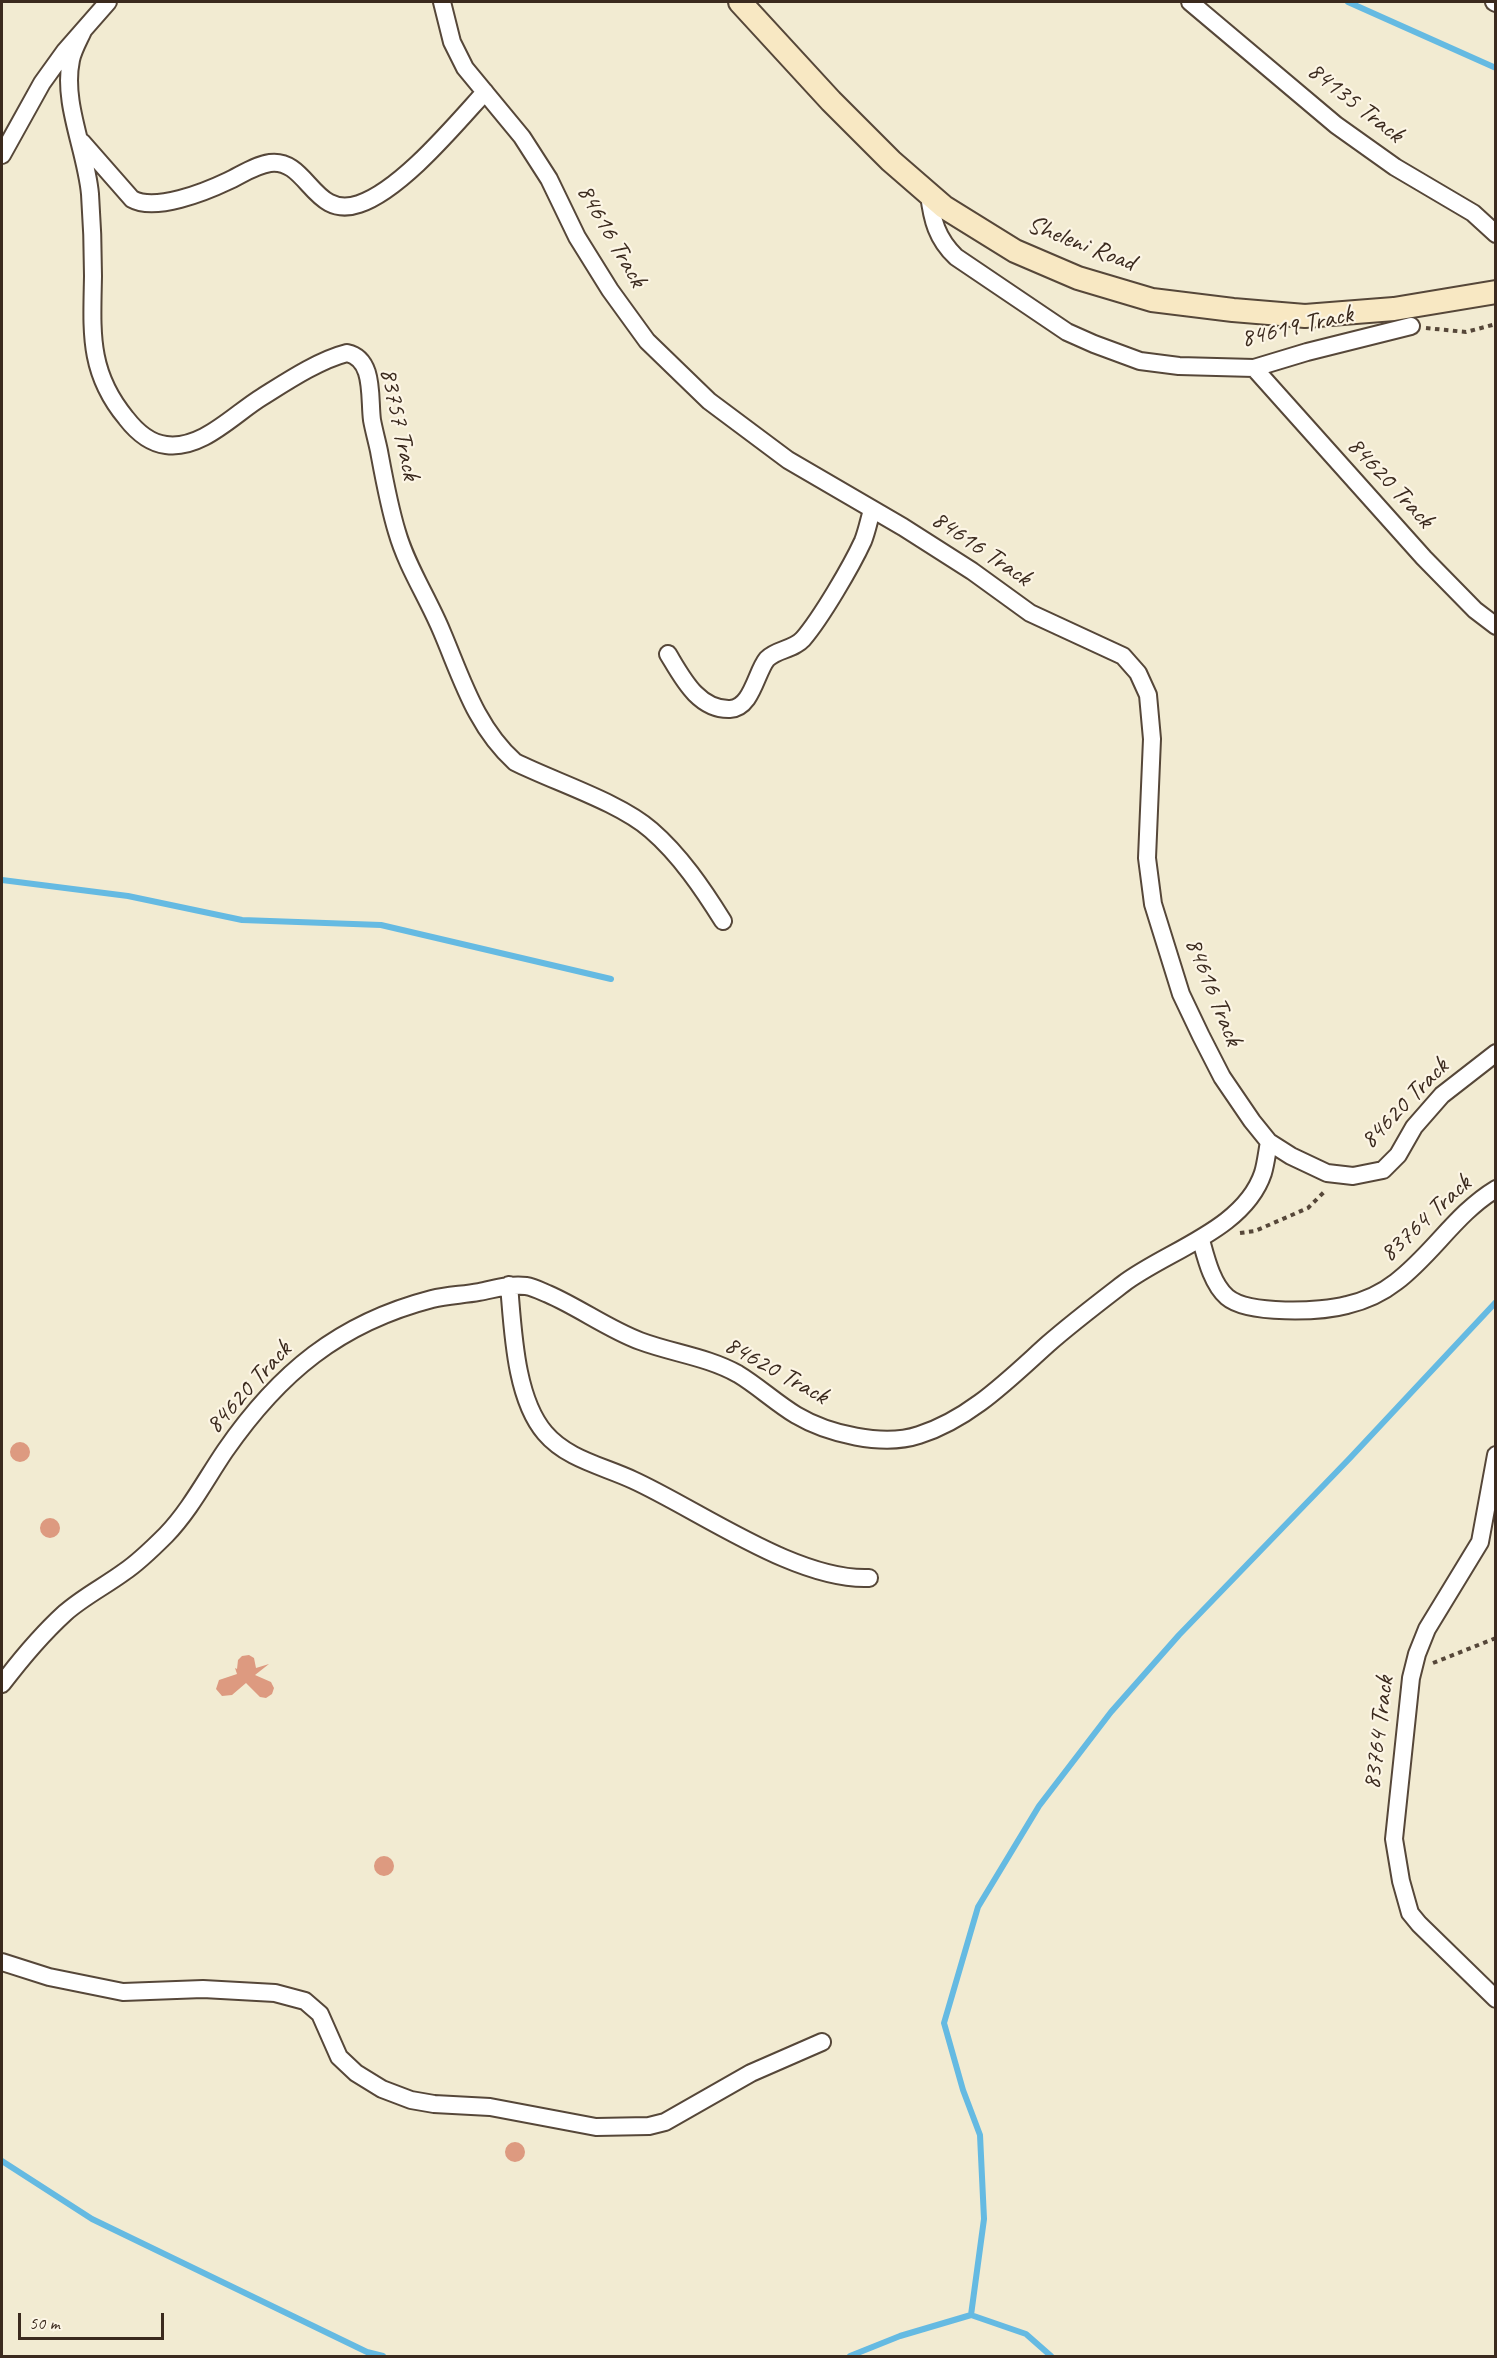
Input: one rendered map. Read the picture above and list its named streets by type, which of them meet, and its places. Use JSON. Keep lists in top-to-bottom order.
{
  "streets": {
    "street": [
      "84135 Track",
      "84616 Track",
      "Sheleni Road",
      "84619 Track",
      "83757 Track",
      "84620 Track",
      "83764 Track"
    ]
  },
  "crossings": [
    ["84616 Track", "84620 Track"],
    ["Sheleni Road", "84619 Track"],
    ["84619 Track", "84620 Track"],
    ["84620 Track", "83764 Track"]
  ],
  "scale_bar": "50 m"
}
